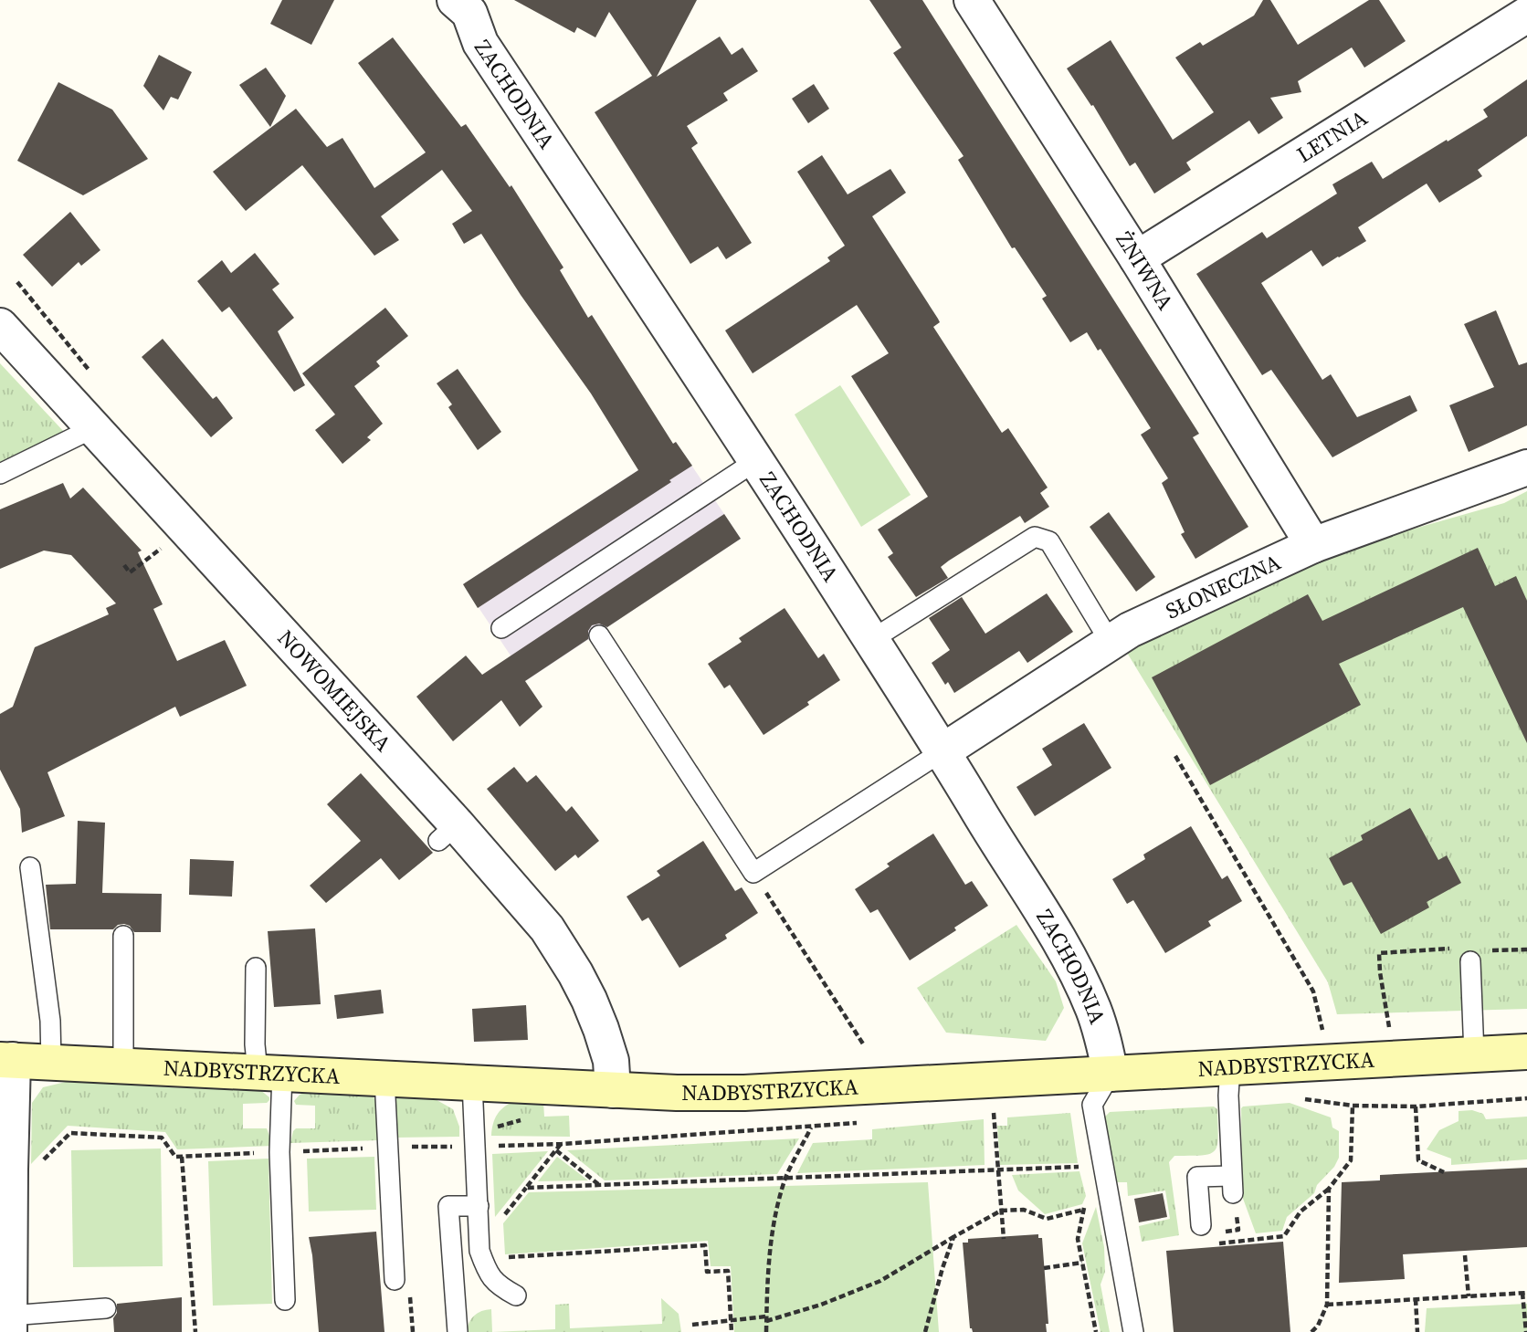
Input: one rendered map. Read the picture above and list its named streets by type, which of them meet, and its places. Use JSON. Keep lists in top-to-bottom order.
{
  "streets": {
    "street": [
      "ZACHODNIA",
      "LETNIA",
      "ŻNIWNA",
      "SŁONECZNA",
      "NOWOMIEJSKA",
      "NADBYSTRZYCKA"
    ]
  },
  "crossings": [
    ["ZACHODNIA", "SŁONECZNA"],
    ["ZACHODNIA", "NADBYSTRZYCKA"],
    ["LETNIA", "ŻNIWNA"],
    ["ŻNIWNA", "SŁONECZNA"],
    ["NOWOMIEJSKA", "NADBYSTRZYCKA"]
  ]
}
